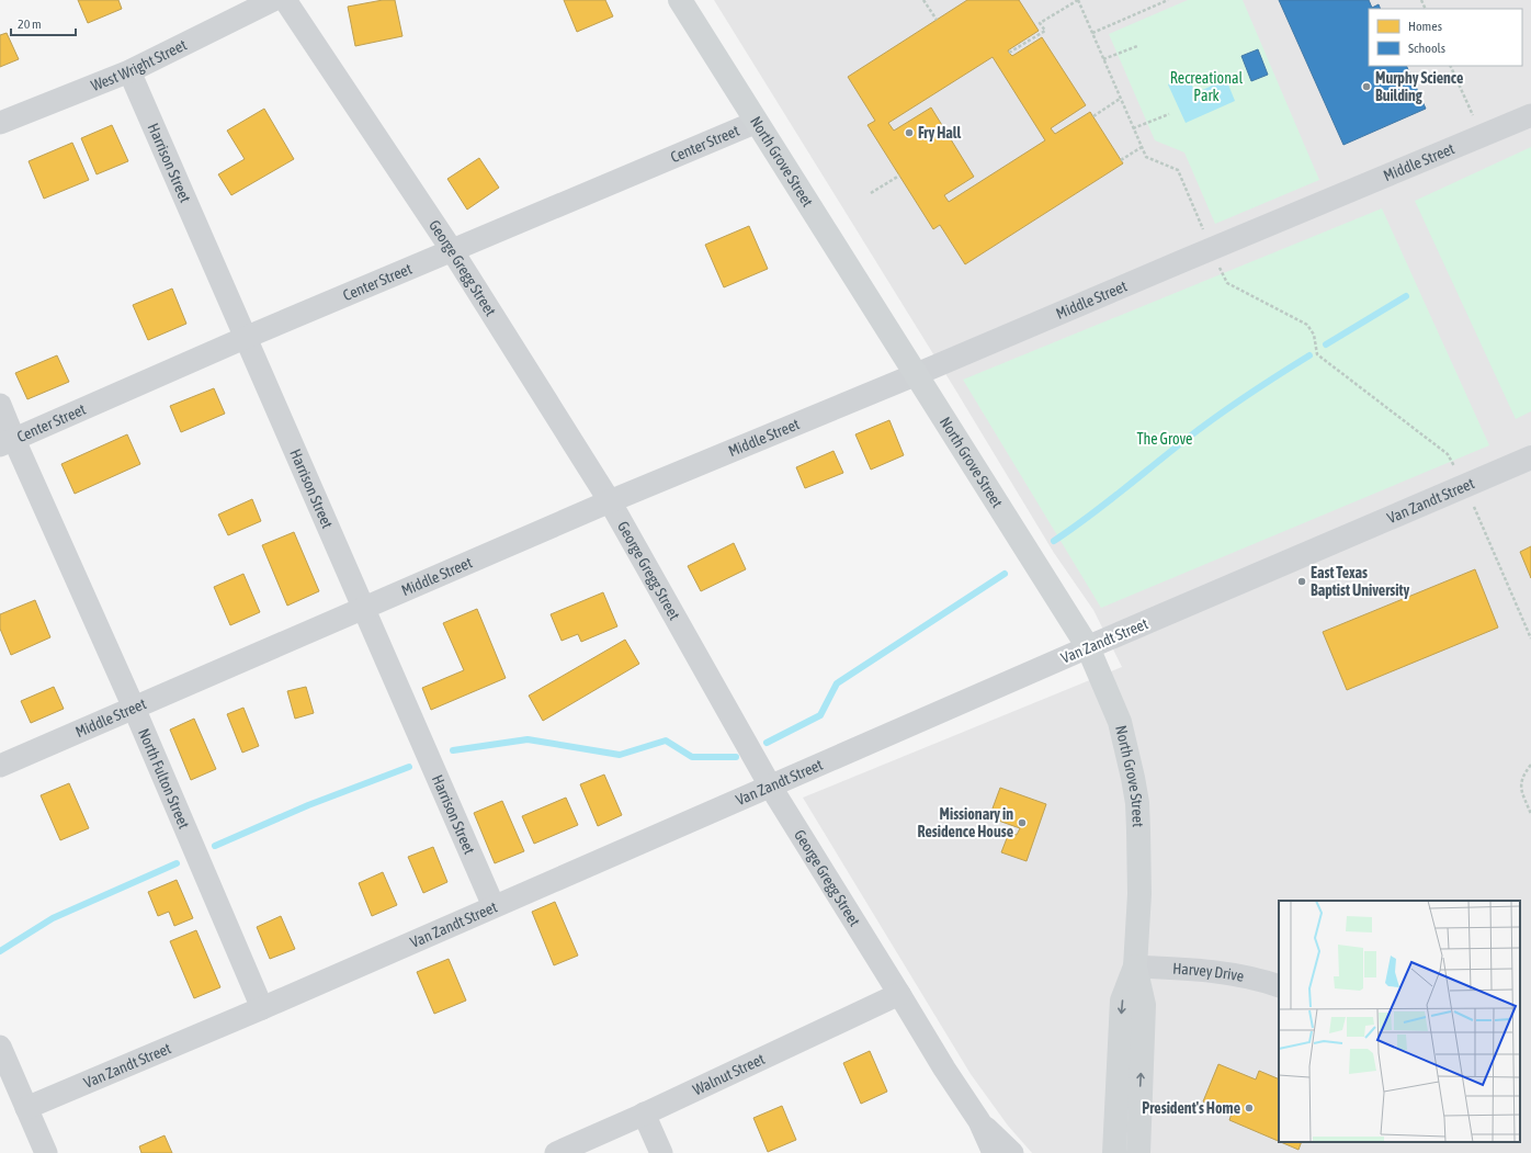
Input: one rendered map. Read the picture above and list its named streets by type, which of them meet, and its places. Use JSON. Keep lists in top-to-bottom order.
{
  "streets": {
    "main road": ["North Grove Street"],
    "street": [
      "West Wright Street",
      "Center Street",
      "Harrison Street",
      "Middle Street",
      "George Gregg Street",
      "Van Zandt Street",
      "North Fulton Street",
      "Harvey Drive",
      "Walnut Street"
    ]
  },
  "crossings": [
    ["West Wright Street", "Harrison Street"],
    ["Center Street", "North Grove Street"],
    ["Center Street", "Harrison Street"],
    ["Center Street", "George Gregg Street"],
    ["Center Street", "North Fulton Street"],
    ["North Grove Street", "Middle Street"],
    ["North Grove Street", "Van Zandt Street"],
    ["North Grove Street", "Harvey Drive"],
    ["Harrison Street", "Middle Street"],
    ["Harrison Street", "Van Zandt Street"],
    ["Middle Street", "George Gregg Street"],
    ["Middle Street", "North Fulton Street"],
    ["George Gregg Street", "Van Zandt Street"],
    ["George Gregg Street", "Walnut Street"],
    ["Van Zandt Street", "North Fulton Street"]
  ],
  "parks": ["Recreational Park", "The Grove"],
  "places": [
    "Murphy Science Building",
    "Fry Hall",
    "East Texas Baptist University",
    "Missionary in Residence House",
    "President's Home"
  ],
  "legend": ["Homes", "Schools"],
  "scale_bar": "20 m"
}
